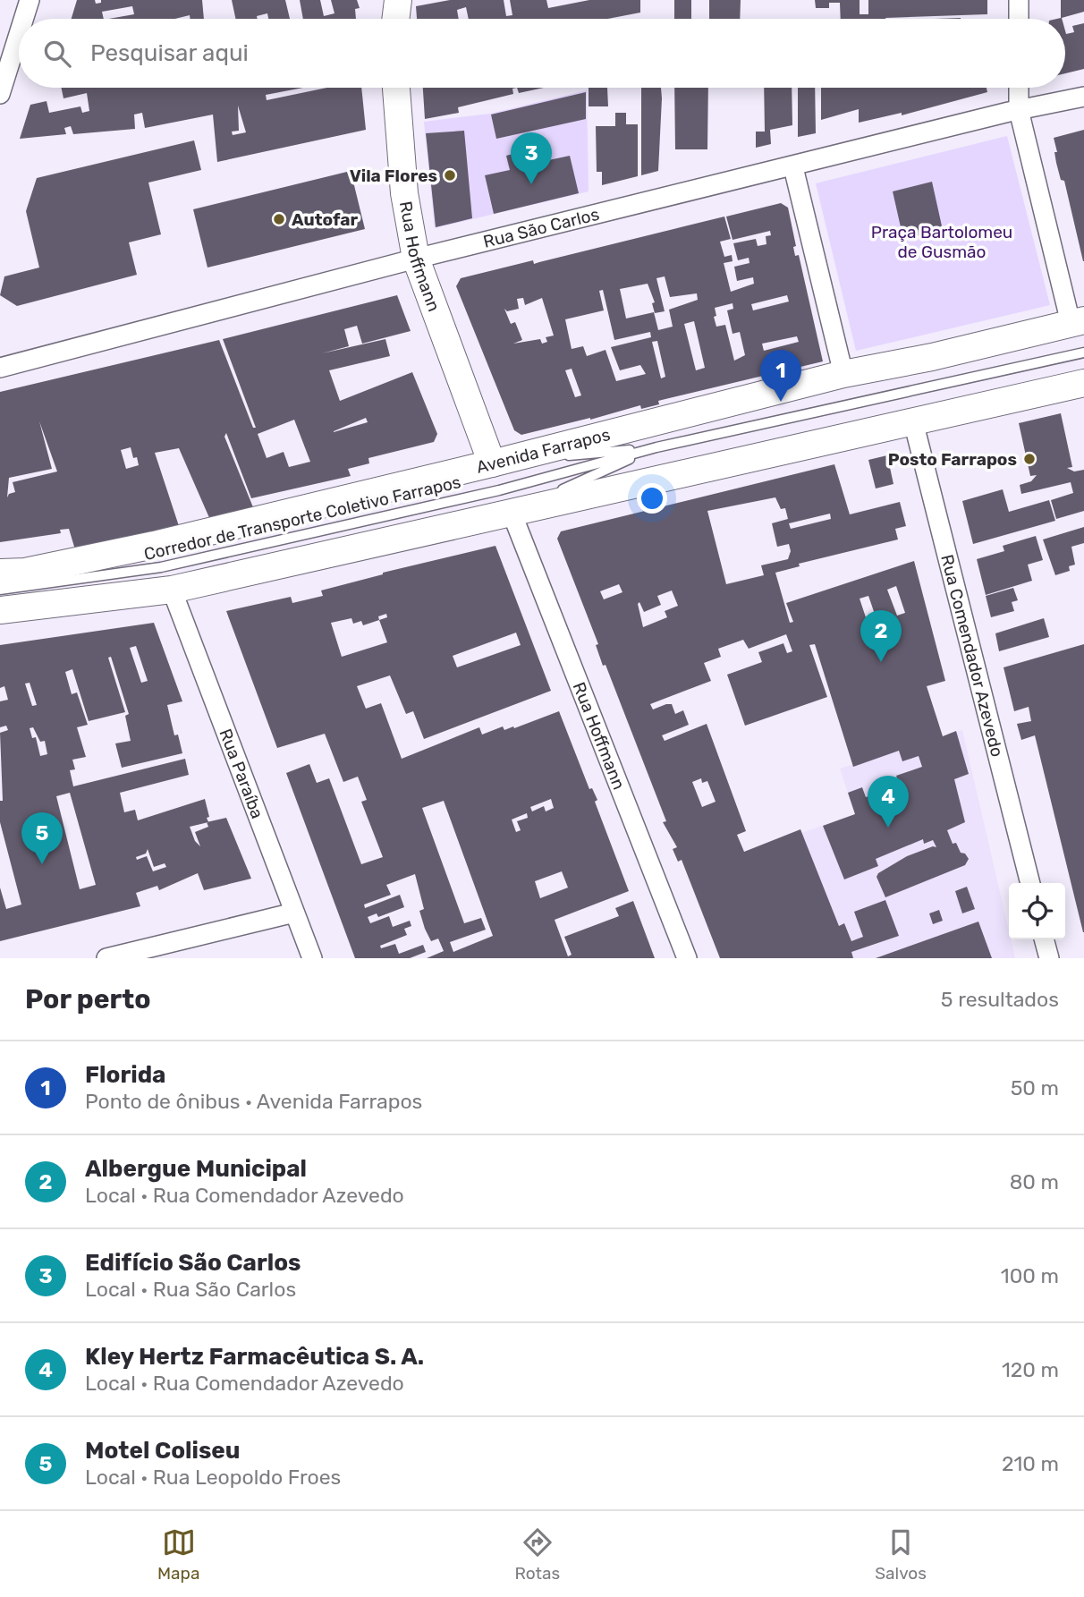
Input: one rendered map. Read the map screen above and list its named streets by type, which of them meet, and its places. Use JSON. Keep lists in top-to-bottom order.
{
  "streets": {
    "main road": ["Rua Hoffmann", "Avenida Farrapos"],
    "street": ["Rua São Carlos", "Rua Comendador Azevedo", "Rua Paraíba"],
    "lane": ["Corredor de Transporte Coletivo Farrapos"]
  },
  "crossings": [
    ["Rua São Carlos", "Rua Hoffmann"],
    ["Rua Hoffmann", "Avenida Farrapos"]
  ],
  "parks": ["Praça Bartolomeu de Gusmão"],
  "places": ["Vila Flores", "Autofar", "Posto Farrapos"],
  "page": {
    "search": "Pesquisar aqui",
    "pins": [
      "3",
      "1",
      "2",
      "4",
      "5"
    ],
    "heading": ["Por perto", "5 resultados"],
    "list": [
      {
        "mark": "1",
        "name": "Florida",
        "note": "Ponto de ônibus · Avenida Farrapos",
        "value": "50 m"
      },
      {
        "mark": "2",
        "name": "Albergue Municipal",
        "note": "Local · Rua Comendador Azevedo",
        "value": "80 m"
      },
      {
        "mark": "3",
        "name": "Edifício São Carlos",
        "note": "Local · Rua São Carlos",
        "value": "100 m"
      },
      {
        "mark": "4",
        "name": "Kley Hertz Farmacêutica S. A.",
        "note": "Local · Rua Comendador Azevedo",
        "value": "120 m"
      },
      {
        "mark": "5",
        "name": "Motel Coliseu",
        "note": "Local · Rua Leopoldo Froes",
        "value": "210 m"
      }
    ],
    "nav": ["Mapa", "Rotas", "Salvos"]
  }
}
